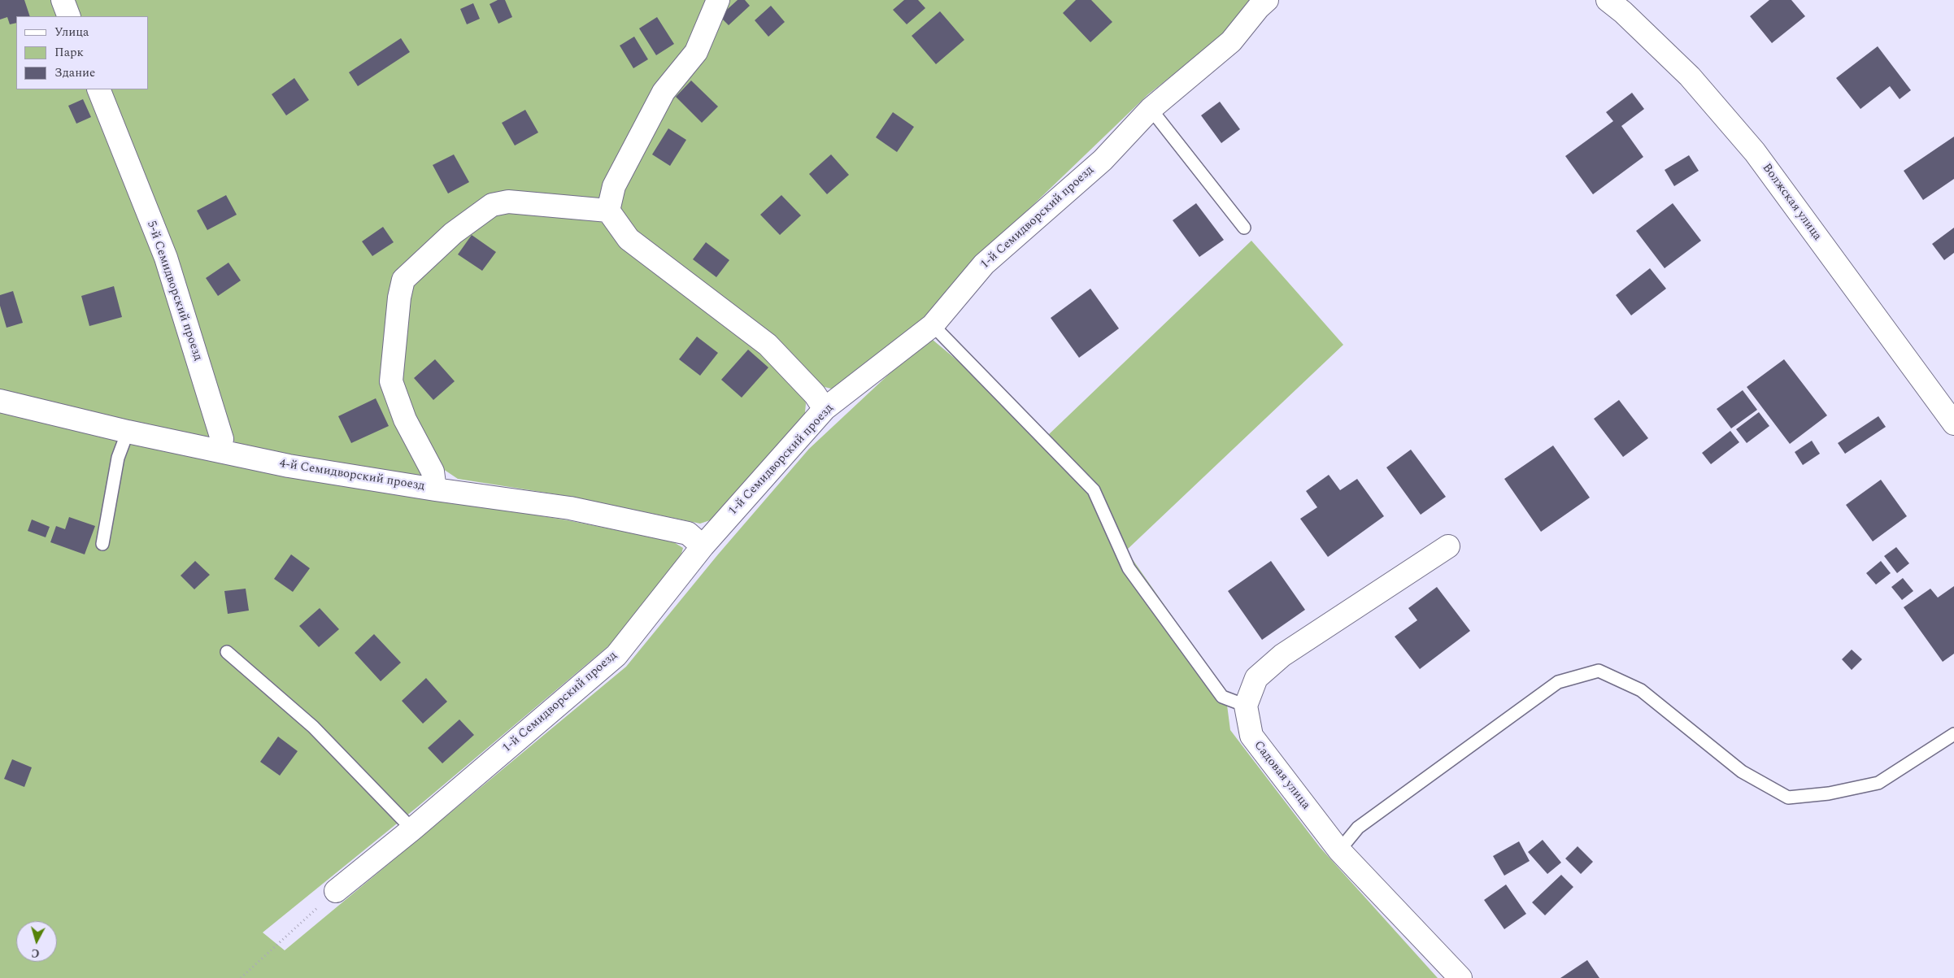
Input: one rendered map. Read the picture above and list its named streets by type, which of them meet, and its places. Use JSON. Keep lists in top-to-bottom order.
{
  "streets": {
    "street": [
      "Волжская улица",
      "1-й Семидворский проезд",
      "5-й Семидворский проезд",
      "4-й Семидворский проезд",
      "Садовая улица"
    ]
  },
  "crossings": [
    ["1-й Семидворский проезд", "4-й Семидворский проезд"],
    ["5-й Семидворский проезд", "4-й Семидворский проезд"]
  ],
  "legend": ["Улица", "Парк", "Здание"],
  "north": "bottom"
}
